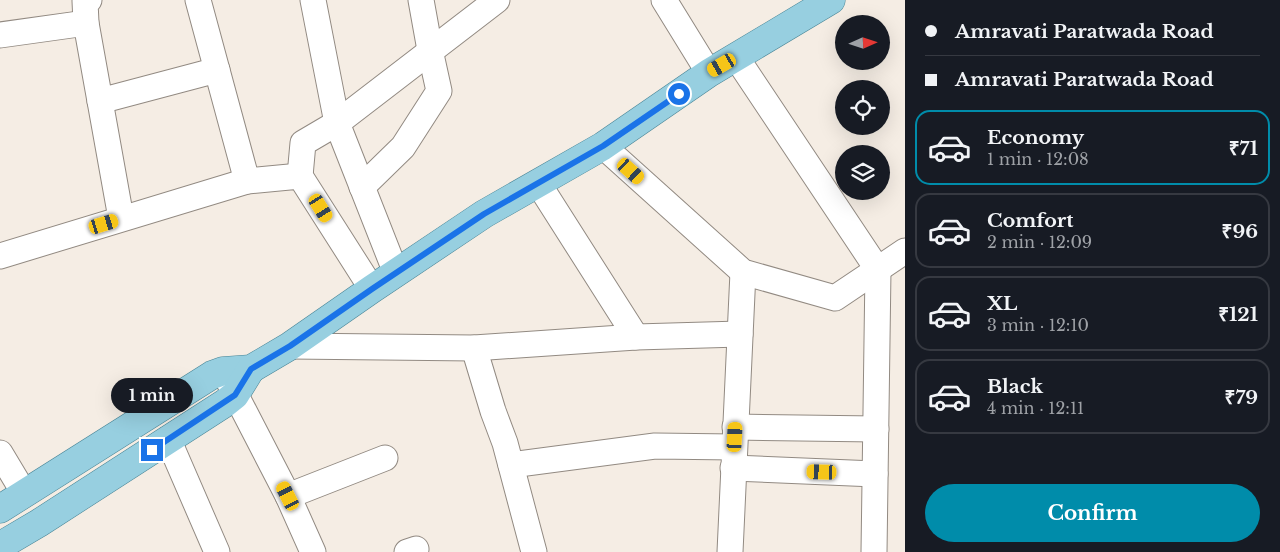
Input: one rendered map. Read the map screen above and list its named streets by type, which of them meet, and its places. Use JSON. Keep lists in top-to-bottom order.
{
  "north": "right",
  "page": {
    "banner": ["Amravati Paratwada Road", "Amravati Paratwada Road"],
    "list": [
      {
        "name": "Economy",
        "note": "1 min · 12:08",
        "value": "₹71"
      },
      {
        "name": "Comfort",
        "note": "2 min · 12:09",
        "value": "₹96"
      },
      {
        "name": "XL",
        "note": "3 min · 12:10",
        "value": "₹121"
      },
      {
        "name": "Black",
        "note": "4 min · 12:11",
        "value": "₹79"
      }
    ],
    "bubble": "1 min",
    "buttons": "Confirm"
  }
}
